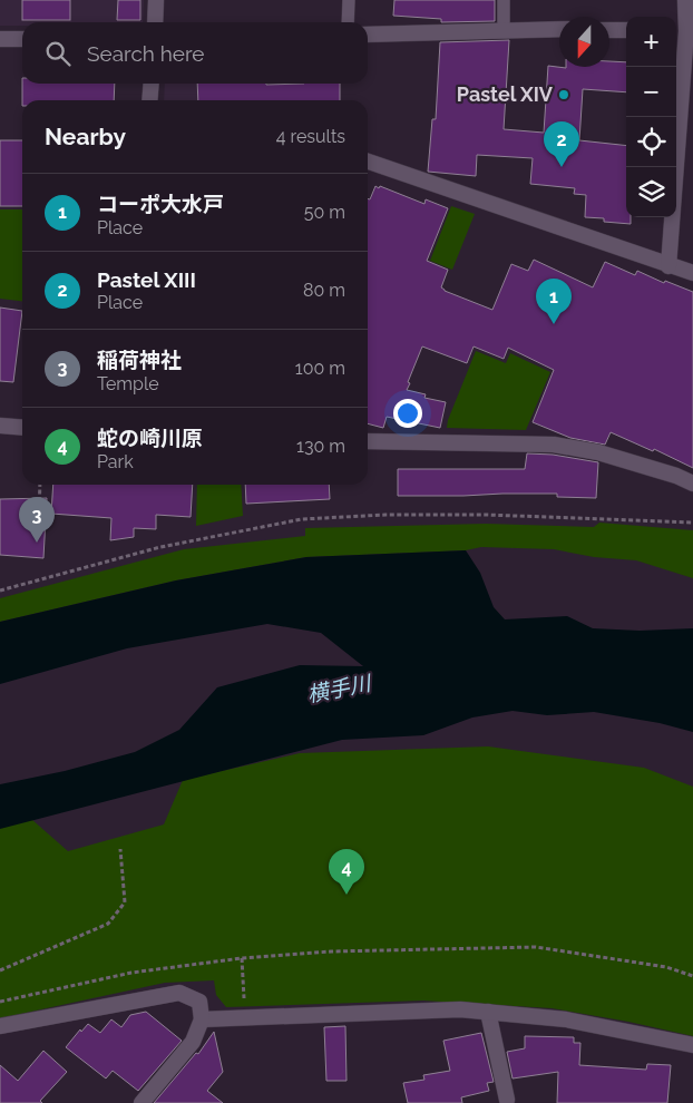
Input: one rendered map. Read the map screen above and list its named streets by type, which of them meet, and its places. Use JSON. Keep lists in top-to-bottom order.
{
  "water": ["横手川"],
  "places": ["Pastel XIV"],
  "north": "bottom",
  "page": {
    "map_buttons": ["+", "−"],
    "search": "Search here",
    "heading": ["Nearby", "4 results"],
    "pins": [
      "2",
      "1",
      "3",
      "4"
    ],
    "list": [
      {
        "mark": "1",
        "name": "コーポ大水戸",
        "note": "Place",
        "value": "50 m"
      },
      {
        "mark": "2",
        "name": "Pastel XIII",
        "note": "Place",
        "value": "80 m"
      },
      {
        "mark": "3",
        "name": "稲荷神社",
        "note": "Temple",
        "value": "100 m"
      },
      {
        "mark": "4",
        "name": "蛇の崎川原",
        "note": "Park",
        "value": "130 m"
      }
    ]
  }
}
